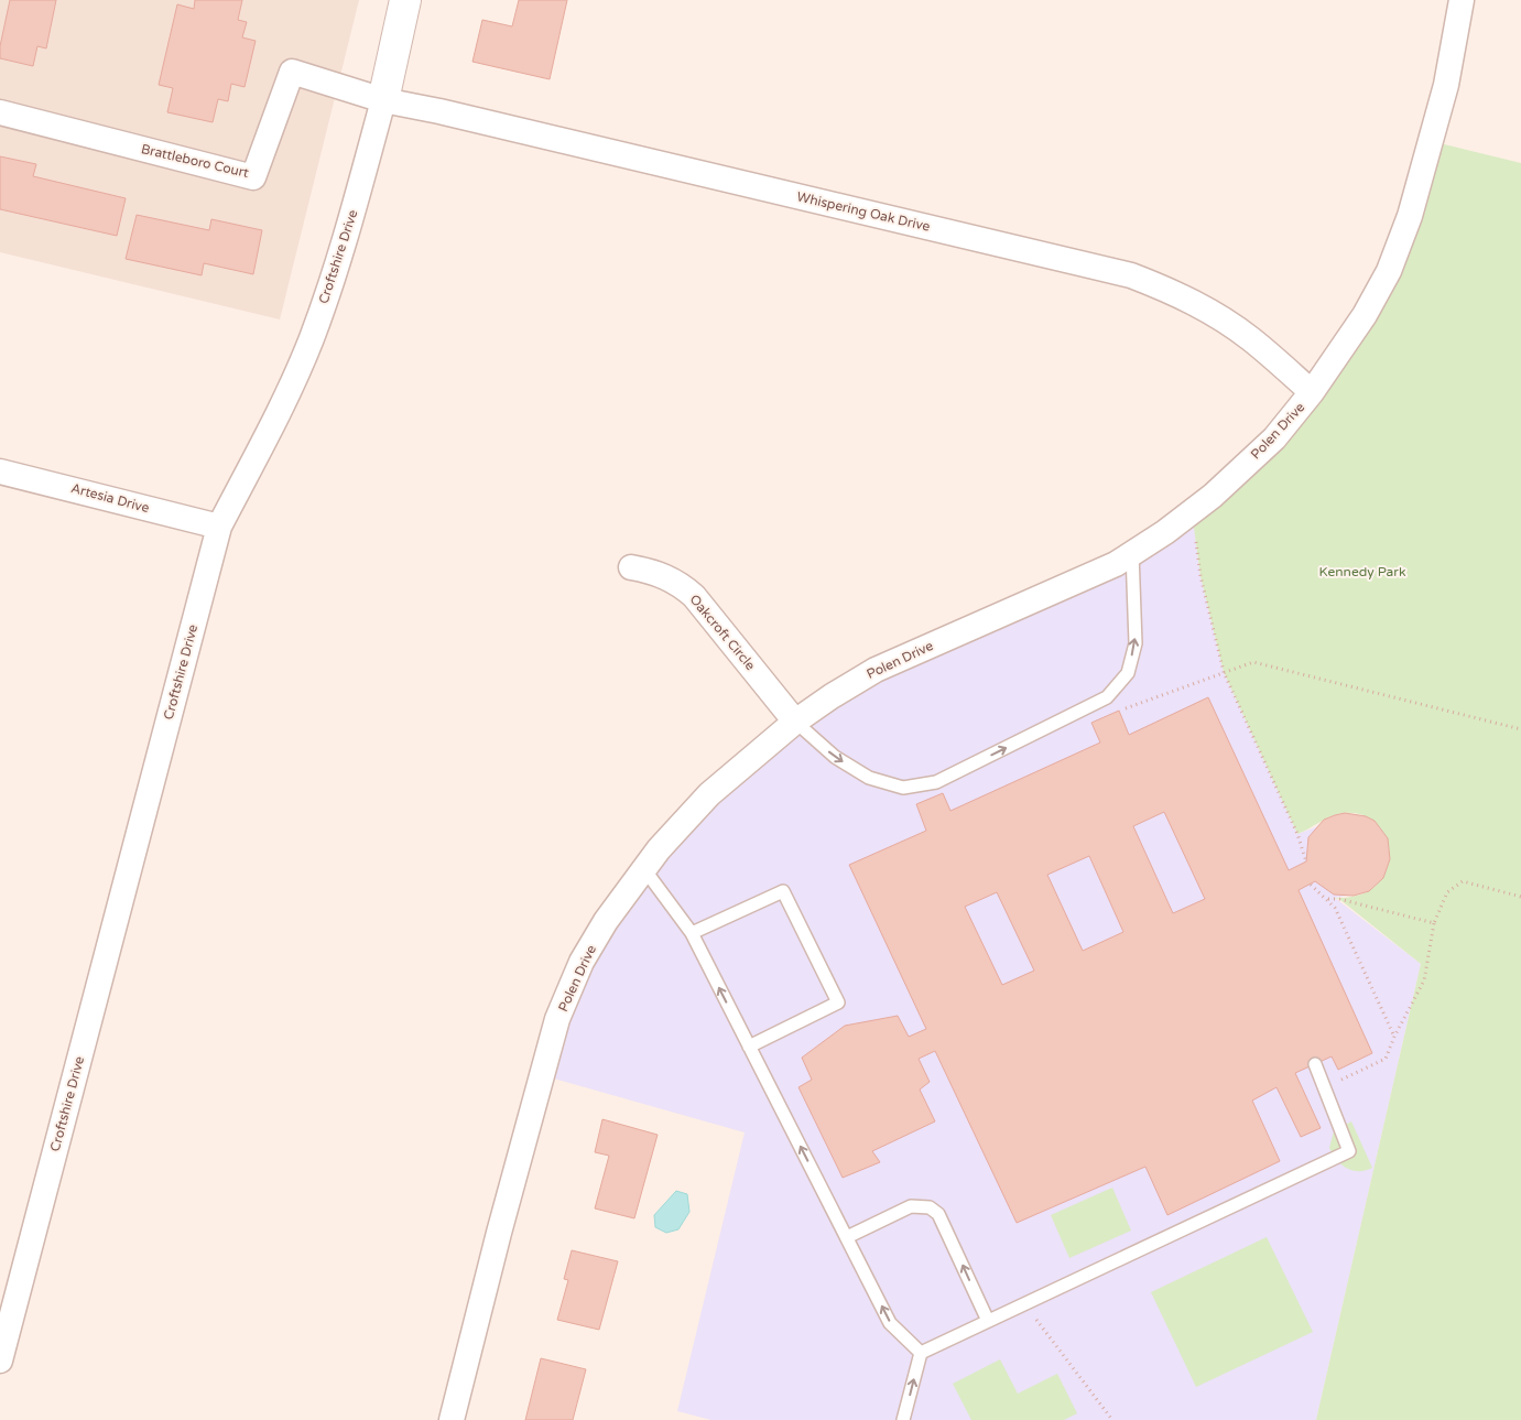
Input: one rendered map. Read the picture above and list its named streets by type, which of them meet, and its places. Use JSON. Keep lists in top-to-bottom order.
{
  "streets": {
    "street": [
      "Brattleboro Court",
      "Whispering Oak Drive",
      "Croftshire Drive",
      "Polen Drive",
      "Artesia Drive",
      "Oakcroft Circle"
    ]
  },
  "crossings": [
    ["Brattleboro Court", "Whispering Oak Drive"],
    ["Brattleboro Court", "Croftshire Drive"],
    ["Whispering Oak Drive", "Croftshire Drive"],
    ["Whispering Oak Drive", "Polen Drive"],
    ["Croftshire Drive", "Artesia Drive"],
    ["Polen Drive", "Oakcroft Circle"]
  ],
  "parks": ["Kennedy Park"]
}
